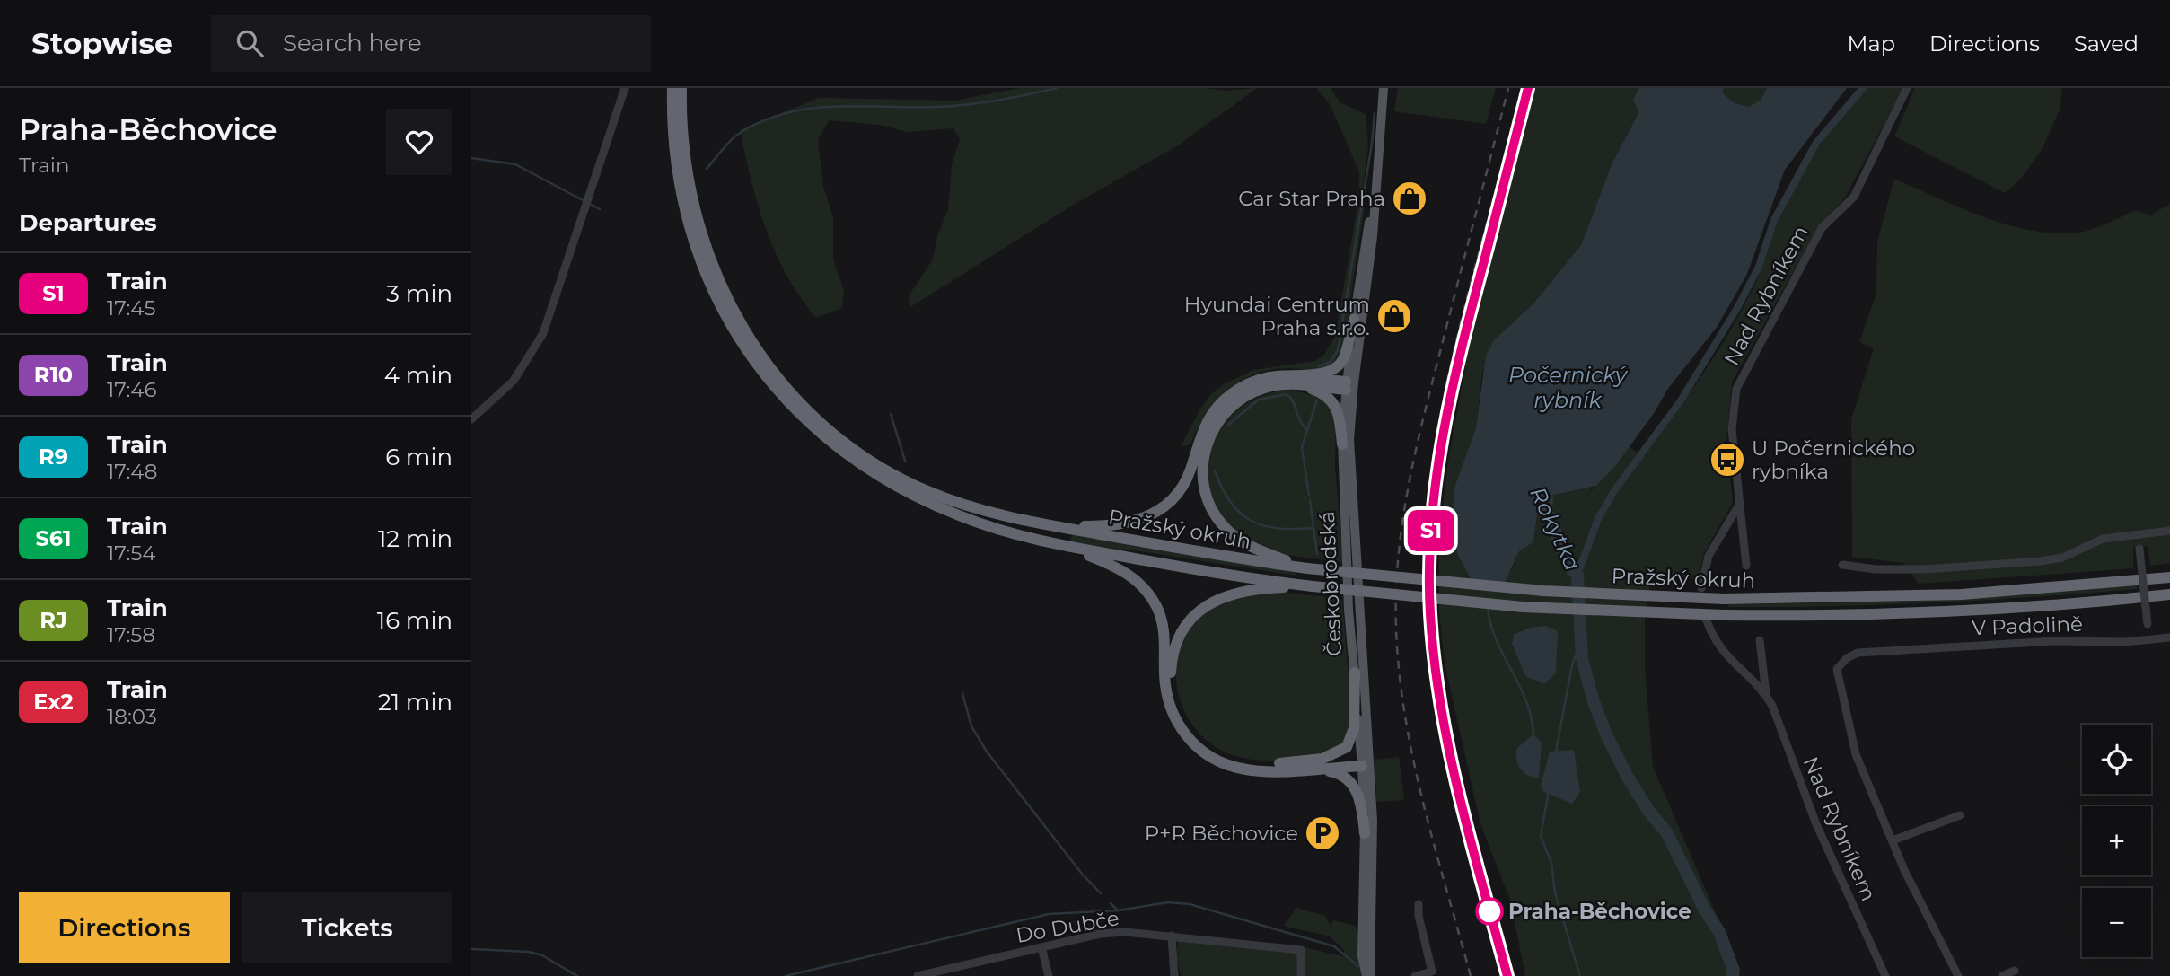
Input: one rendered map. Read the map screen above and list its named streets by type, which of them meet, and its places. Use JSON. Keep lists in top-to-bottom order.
{
  "streets": {
    "highway": ["Pražský okruh"],
    "main road": ["Českobrodská"],
    "street": ["Nad Rybníkem", "V Padolině", "Do Dubče"]
  },
  "water": ["Počernický rybník", "Rokytka"],
  "places": {
    "shop": ["Car Star Praha", "Hyundai Centrum Praha s.r.o."],
    "bus stop": ["U Počernického rybníka"],
    "parking": ["P+R Běchovice"],
    "other": ["Praha-Běchovice"]
  },
  "page": {
    "header": "Stopwise",
    "search": "Search here",
    "nav": ["Map", "Directions", "Saved"],
    "heading": [
      ["Praha-Běchovice", "Train"],
      "Departures"
    ],
    "on_map": "S1",
    "list": [
      {
        "mark": "S1",
        "name": "Train",
        "note": "17:45",
        "value": "3 min"
      },
      {
        "mark": "R10",
        "name": "Train",
        "note": "17:46",
        "value": "4 min"
      },
      {
        "mark": "R9",
        "name": "Train",
        "note": "17:48",
        "value": "6 min"
      },
      {
        "mark": "S61",
        "name": "Train",
        "note": "17:54",
        "value": "12 min"
      },
      {
        "mark": "RJ",
        "name": "Train",
        "note": "17:58",
        "value": "16 min"
      },
      {
        "mark": "Ex2",
        "name": "Train",
        "note": "18:03",
        "value": "21 min"
      }
    ],
    "map_buttons": ["+", "−"],
    "buttons": ["Directions", "Tickets"]
  }
}
